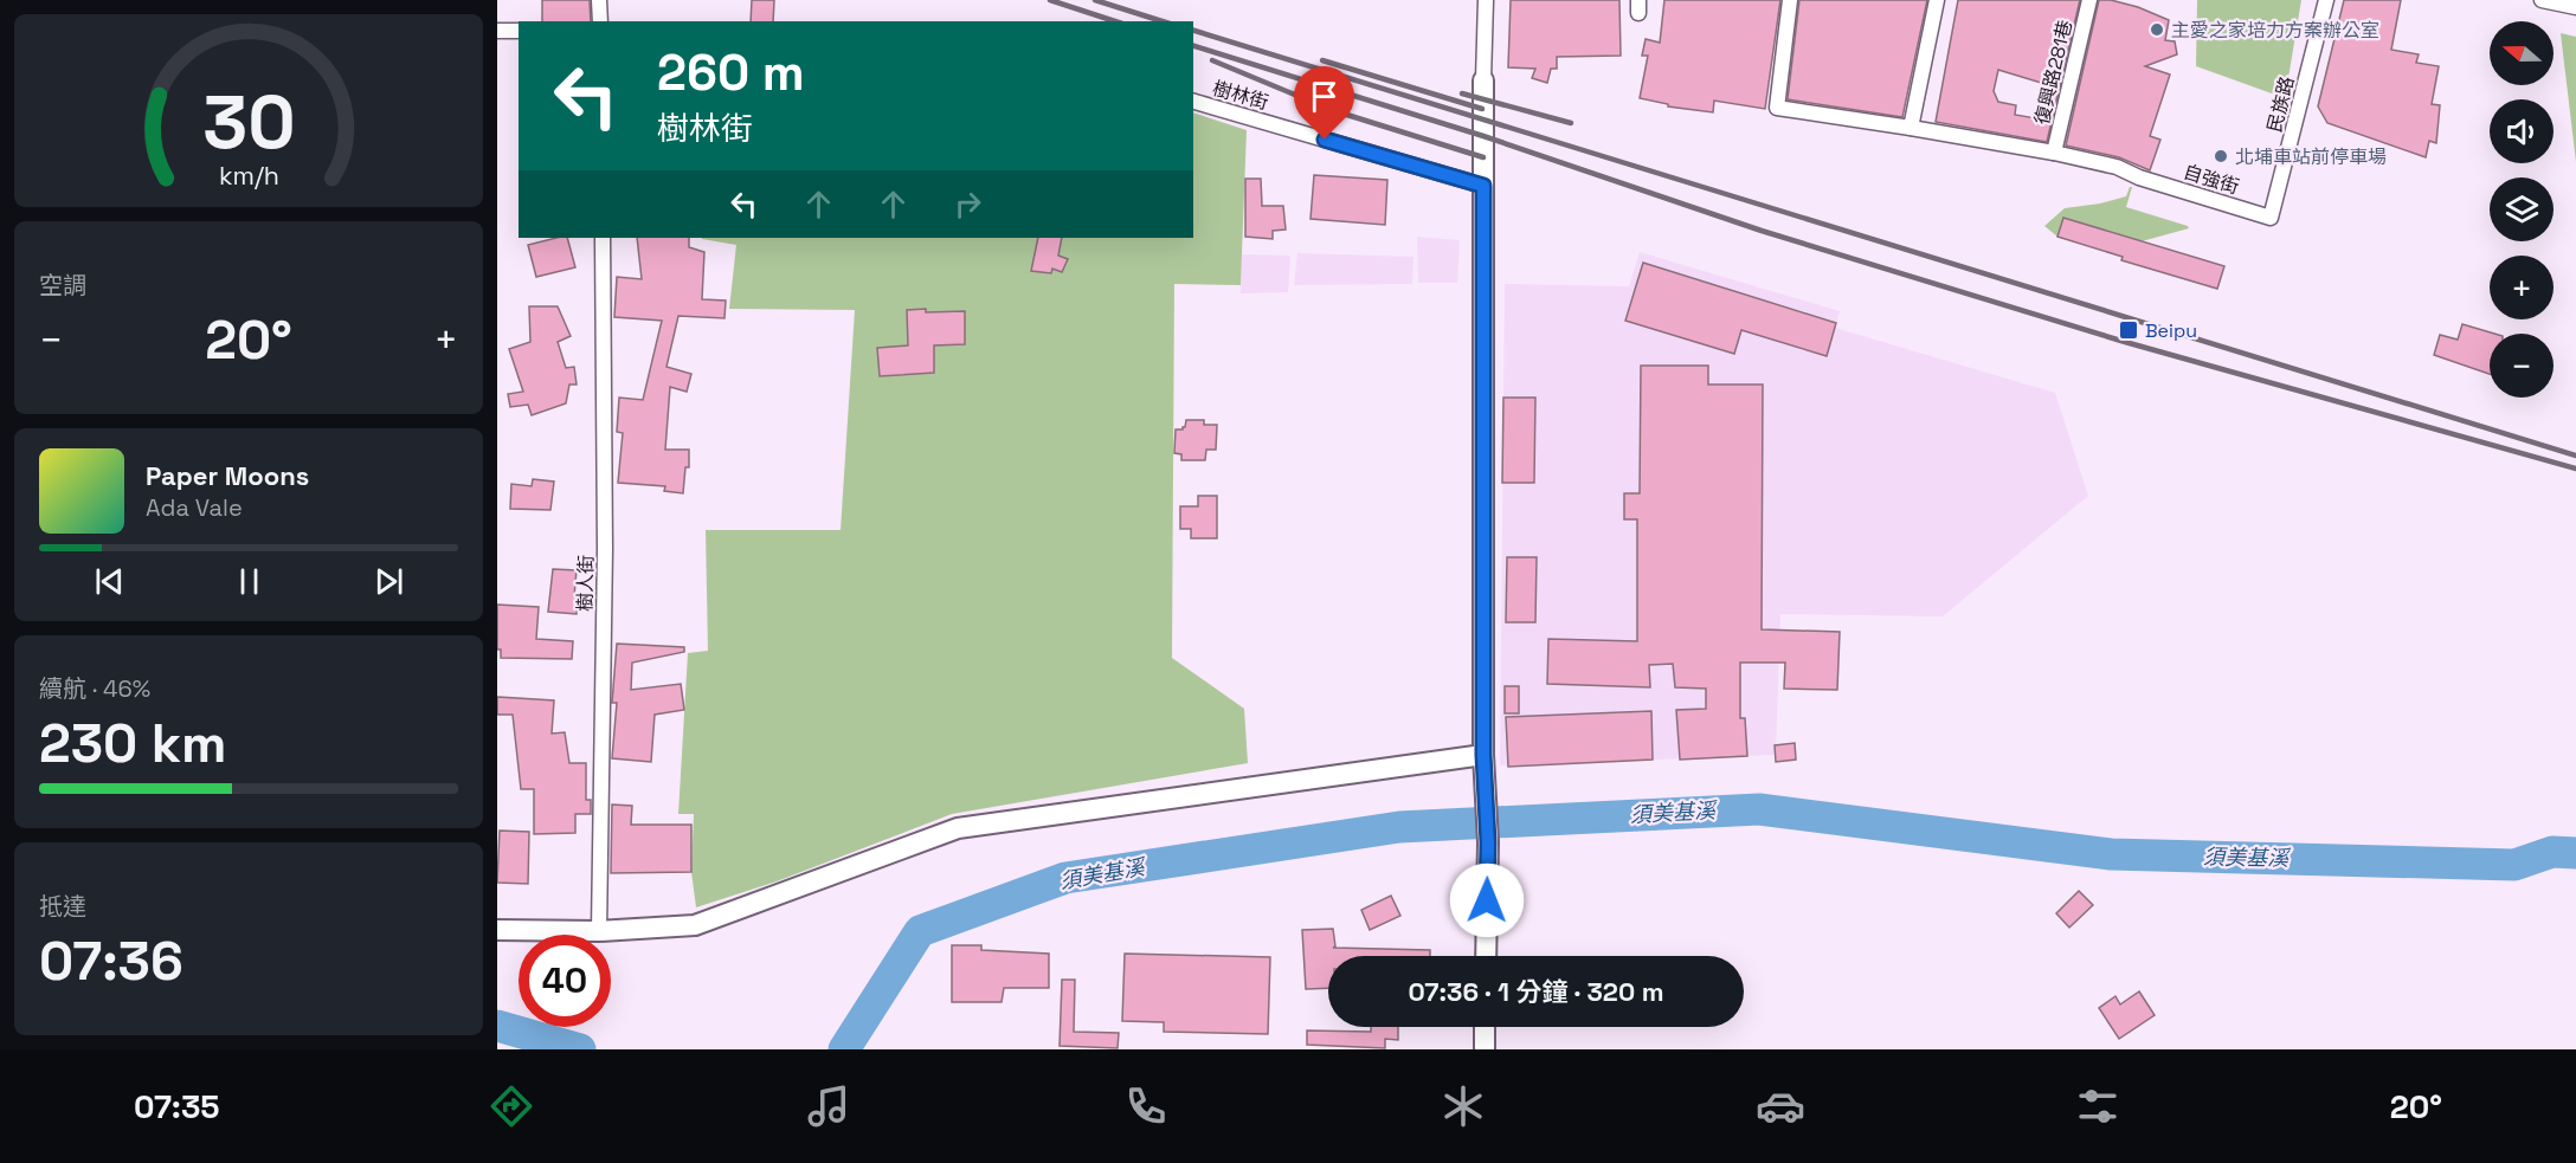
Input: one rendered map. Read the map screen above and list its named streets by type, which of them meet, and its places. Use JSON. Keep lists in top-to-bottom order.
{
  "streets": {
    "street": [
      "復興路281巷",
      "樹林街",
      "民族路",
      "自強街",
      "樹人街"
    ]
  },
  "crossings": [
    ["復興路281巷", "自強街"],
    ["民族路", "自強街"]
  ],
  "water": ["須美基溪"],
  "places": {
    "other": ["主愛之家培力方案辦公室", "北埔車站前停車場"],
    "transit": ["Beipu"]
  },
  "north": "left",
  "page": {
    "map_buttons": ["+", "−"],
    "turn": ["260 m", "樹林街"],
    "tile": [
      "空調",
      ["續航 · 46%", "230 km"],
      ["抵達", "07:36"]
    ],
    "heat": ["−", "20°", "+"],
    "song": ["Paper Moons", "Ada Vale"],
    "limit": "40",
    "trip": "07:36 · 1 分鐘 · 320 m",
    "tabs": ["07:35", "20°"],
    "gauge": ["30", "km/h"]
  }
}
